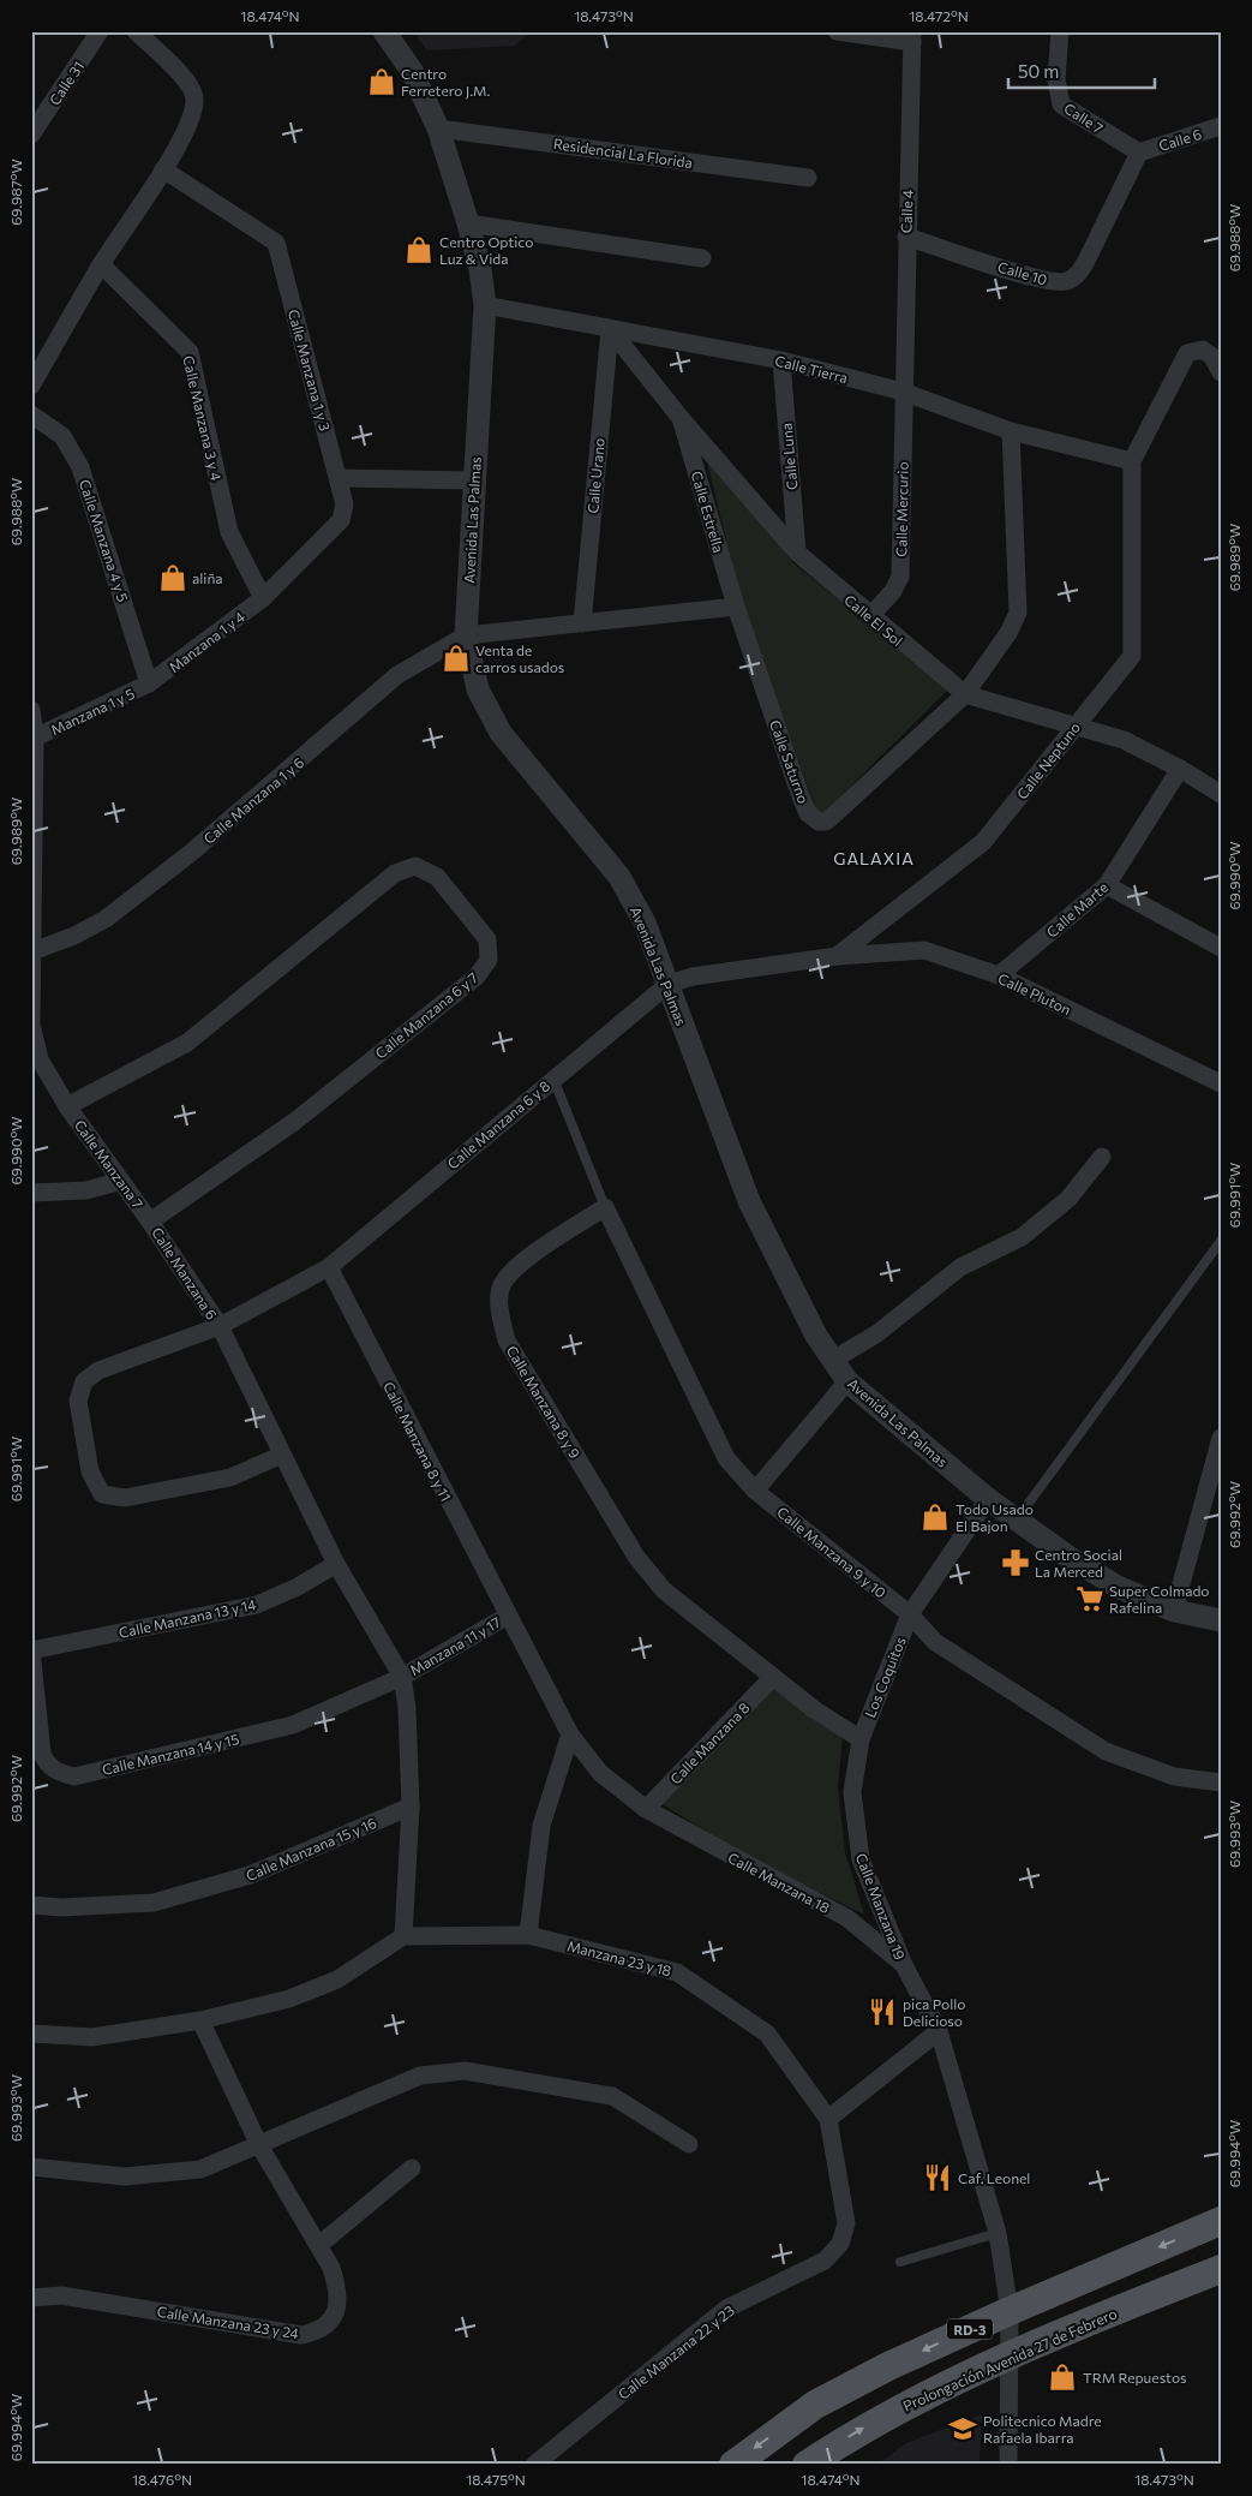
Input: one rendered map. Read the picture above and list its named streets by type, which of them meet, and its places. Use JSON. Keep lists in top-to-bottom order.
{
  "streets": {
    "main road": ["RD-3", "Prolongación Avenida 27 de Febrero"],
    "street": [
      "Calle 31",
      "Calle 7",
      "Calle 6",
      "Residencial La Florida",
      "Calle 4",
      "Calle 10",
      "Calle Tierra",
      "Calle Manzana 1 y 3",
      "Calle Manzana 3 y 4",
      "Calle Luna",
      "Calle Urano",
      "Calle Mercurio",
      "Calle Estrella",
      "Avenida Las Palmas",
      "Calle Manzana 4 y 5",
      "Calle El Sol",
      "Manzana 1 y 4",
      "Manzana 1 y 5",
      "Calle Neptuno",
      "Calle Saturno",
      "Calle Manzana 1 y 6",
      "Calle Marte",
      "Calle Pluton",
      "Calle Manzana 6 y 7",
      "Calle Manzana 6 y 8",
      "Calle Manzana 7",
      "Calle Manzana 6",
      "Calle Manzana 8 y 9",
      "Calle Manzana 8 y 11",
      "Calle Manzana 9 y 10",
      "Calle Manzana 13 y 14",
      "Manzana 11 y 17",
      "Los Coquitos",
      "Calle Manzana 8",
      "Calle Manzana 14 y 15",
      "Calle Manzana 15 y 16",
      "Calle Manzana 18",
      "Calle Manzana 19",
      "Manzana 23 y 18",
      "Calle Manzana 23 y 24",
      "Calle Manzana 22 y 23"
    ]
  },
  "crossings": [
    ["Calle 7", "Calle 6"],
    ["Calle 7", "Calle 10"],
    ["Calle 6", "Calle 10"],
    ["Residencial La Florida", "Avenida Las Palmas"],
    ["Calle 4", "Calle 10"],
    ["Calle 4", "Calle Tierra"],
    ["Calle 4", "Calle Mercurio"],
    ["Calle Tierra", "Calle Luna"],
    ["Calle Tierra", "Calle Urano"],
    ["Calle Tierra", "Calle Mercurio"],
    ["Calle Tierra", "Avenida Las Palmas"],
    ["Calle Tierra", "Calle El Sol"],
    ["Calle Tierra", "Calle Neptuno"],
    ["Calle Tierra", "Calle Saturno"],
    ["Calle Manzana 1 y 3", "Calle Manzana 3 y 4"],
    ["Calle Manzana 1 y 3", "Manzana 1 y 4"],
    ["Calle Manzana 3 y 4", "Manzana 1 y 4"],
    ["Calle Luna", "Calle El Sol"],
    ["Calle Urano", "Calle El Sol"],
    ["Calle Mercurio", "Calle El Sol"],
    ["Calle Estrella", "Calle El Sol"],
    ["Calle Estrella", "Calle Saturno"],
    ["Avenida Las Palmas", "Calle Neptuno"],
    ["Avenida Las Palmas", "Calle Manzana 1 y 6"],
    ["Avenida Las Palmas", "Calle Manzana 6 y 8"],
    ["Avenida Las Palmas", "Los Coquitos"],
    ["Calle Manzana 4 y 5", "Manzana 1 y 4"],
    ["Calle Manzana 4 y 5", "Manzana 1 y 5"],
    ["Calle El Sol", "Calle Neptuno"],
    ["Calle El Sol", "Calle Saturno"],
    ["Calle El Sol", "Calle Marte"],
    ["Manzana 1 y 4", "Manzana 1 y 5"],
    ["Calle Neptuno", "Calle Pluton"],
    ["Calle Neptuno", "Calle Manzana 6 y 8"],
    ["Calle Marte", "Calle Pluton"],
    ["Calle Manzana 6 y 7", "Calle Manzana 7"],
    ["Calle Manzana 6 y 7", "Calle Manzana 6"],
    ["Calle Manzana 6 y 8", "Calle Manzana 6"],
    ["Calle Manzana 6 y 8", "Calle Manzana 8 y 11"],
    ["Calle Manzana 7", "Calle Manzana 6"],
    ["Calle Manzana 6", "Calle Manzana 13 y 14"],
    ["Calle Manzana 6", "Manzana 11 y 17"],
    ["Calle Manzana 6", "Calle Manzana 14 y 15"],
    ["Calle Manzana 8 y 9", "Los Coquitos"],
    ["Calle Manzana 8 y 9", "Calle Manzana 8"],
    ["Calle Manzana 8 y 9", "Calle Manzana 19"],
    ["Calle Manzana 8 y 11", "Manzana 11 y 17"],
    ["Calle Manzana 8 y 11", "Calle Manzana 18"],
    ["Calle Manzana 9 y 10", "Los Coquitos"],
    ["Calle Manzana 13 y 14", "Calle Manzana 14 y 15"],
    ["Manzana 11 y 17", "Calle Manzana 14 y 15"],
    ["Los Coquitos", "Calle Manzana 19"],
    ["Calle Manzana 8", "Calle Manzana 18"],
    ["Calle Manzana 18", "Calle Manzana 19"],
    ["Calle Manzana 19", "RD-3"],
    ["Calle Manzana 19", "Prolongación Avenida 27 de Febrero"],
    ["Manzana 23 y 18", "Calle Manzana 22 y 23"]
  ],
  "districts": ["GALAXIA"],
  "places": {
    "shop": [
      "Centro Ferretero J.M.",
      "Centro Optico Luz & Vida",
      "aliña",
      "Venta de carros usados",
      "Todo Usado El Bajon",
      "TRM Repuestos"
    ],
    "pharmacy": ["Centro Social La Merced"],
    "supermarket": ["Super Colmado Rafelina"],
    "restaurant": ["pica Pollo Delicioso", "Caf. Leonel"],
    "school or university": ["Politecnico Madre Rafaela Ibarra"]
  },
  "scale_bar": "50 m",
  "coordinates": [
    "18.474°N",
    "18.473°N",
    "18.472°N",
    "69.987°W",
    "69.988°W",
    "69.989°W",
    "69.990°W",
    "69.991°W",
    "69.992°W",
    "69.993°W",
    "69.994°W",
    "18.476°N",
    "18.475°N"
  ]
}
